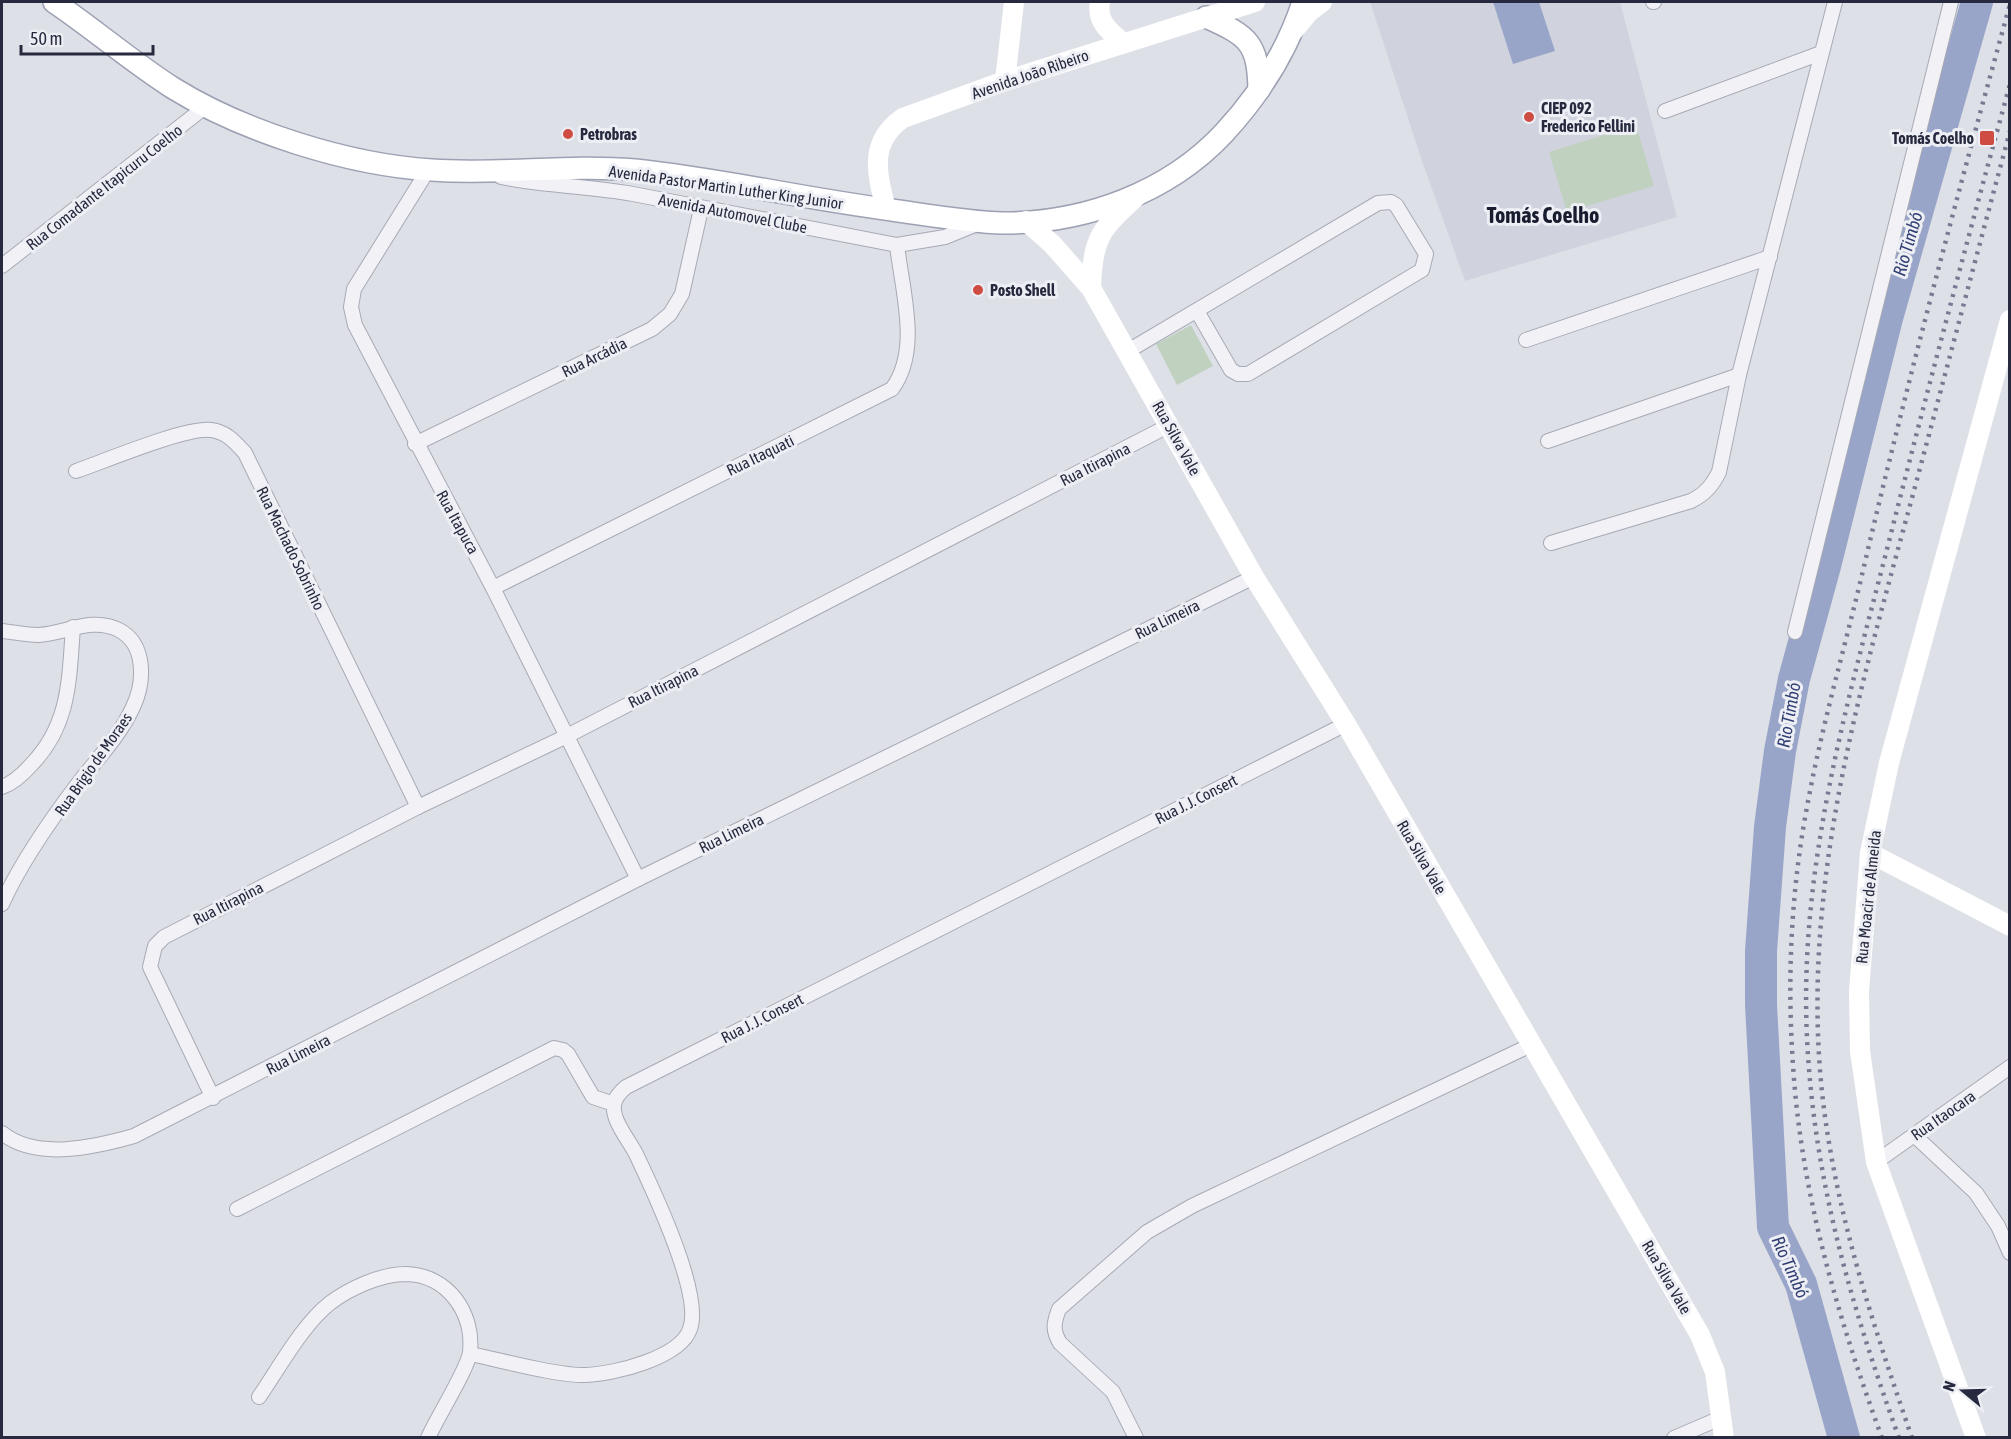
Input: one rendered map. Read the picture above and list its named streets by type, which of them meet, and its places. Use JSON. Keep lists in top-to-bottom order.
{
  "streets": {
    "main road": [
      "Avenida João Ribeiro",
      "Avenida Pastor Martin Luther King Junior",
      "Rua Silva Vale",
      "Rua Moacir de Almeida"
    ],
    "street": [
      "Rua Comadante Itapicuru Coelho",
      "Avenida Automovel Clube",
      "Rua Arcádia",
      "Rua Itaquati",
      "Rua Itirapina",
      "Rua Itapuca",
      "Rua Machado Sobrinho",
      "Rua Limeira",
      "Rua Brigio de Moraes",
      "Rua J. J. Consert",
      "Rua Itaocara"
    ]
  },
  "crossings": [
    ["Avenida João Ribeiro", "Avenida Pastor Martin Luther King Junior"],
    ["Rua Comadante Itapicuru Coelho", "Avenida Pastor Martin Luther King Junior"],
    ["Avenida Pastor Martin Luther King Junior", "Avenida Automovel Clube"],
    ["Avenida Pastor Martin Luther King Junior", "Rua Silva Vale"],
    ["Avenida Pastor Martin Luther King Junior", "Rua Itapuca"],
    ["Avenida Automovel Clube", "Rua Arcádia"],
    ["Avenida Automovel Clube", "Rua Itaquati"],
    ["Rua Arcádia", "Rua Itapuca"],
    ["Rua Silva Vale", "Rua Itirapina"],
    ["Rua Silva Vale", "Rua Limeira"],
    ["Rua Silva Vale", "Rua J. J. Consert"],
    ["Rua Itaquati", "Rua Itapuca"],
    ["Rua Itirapina", "Rua Itapuca"],
    ["Rua Itirapina", "Rua Machado Sobrinho"],
    ["Rua Itirapina", "Rua Limeira"],
    ["Rua Itapuca", "Rua Limeira"],
    ["Rua Moacir de Almeida", "Rua Itaocara"]
  ],
  "districts": ["Tomás Coelho"],
  "water": ["Rio Timbó"],
  "places": {
    "other": ["CIEP 092 Frederico Fellini", "Petrobras", "Posto Shell"],
    "transit": ["Tomás Coelho"]
  },
  "scale_bar": "50 m",
  "north": "left"
}
